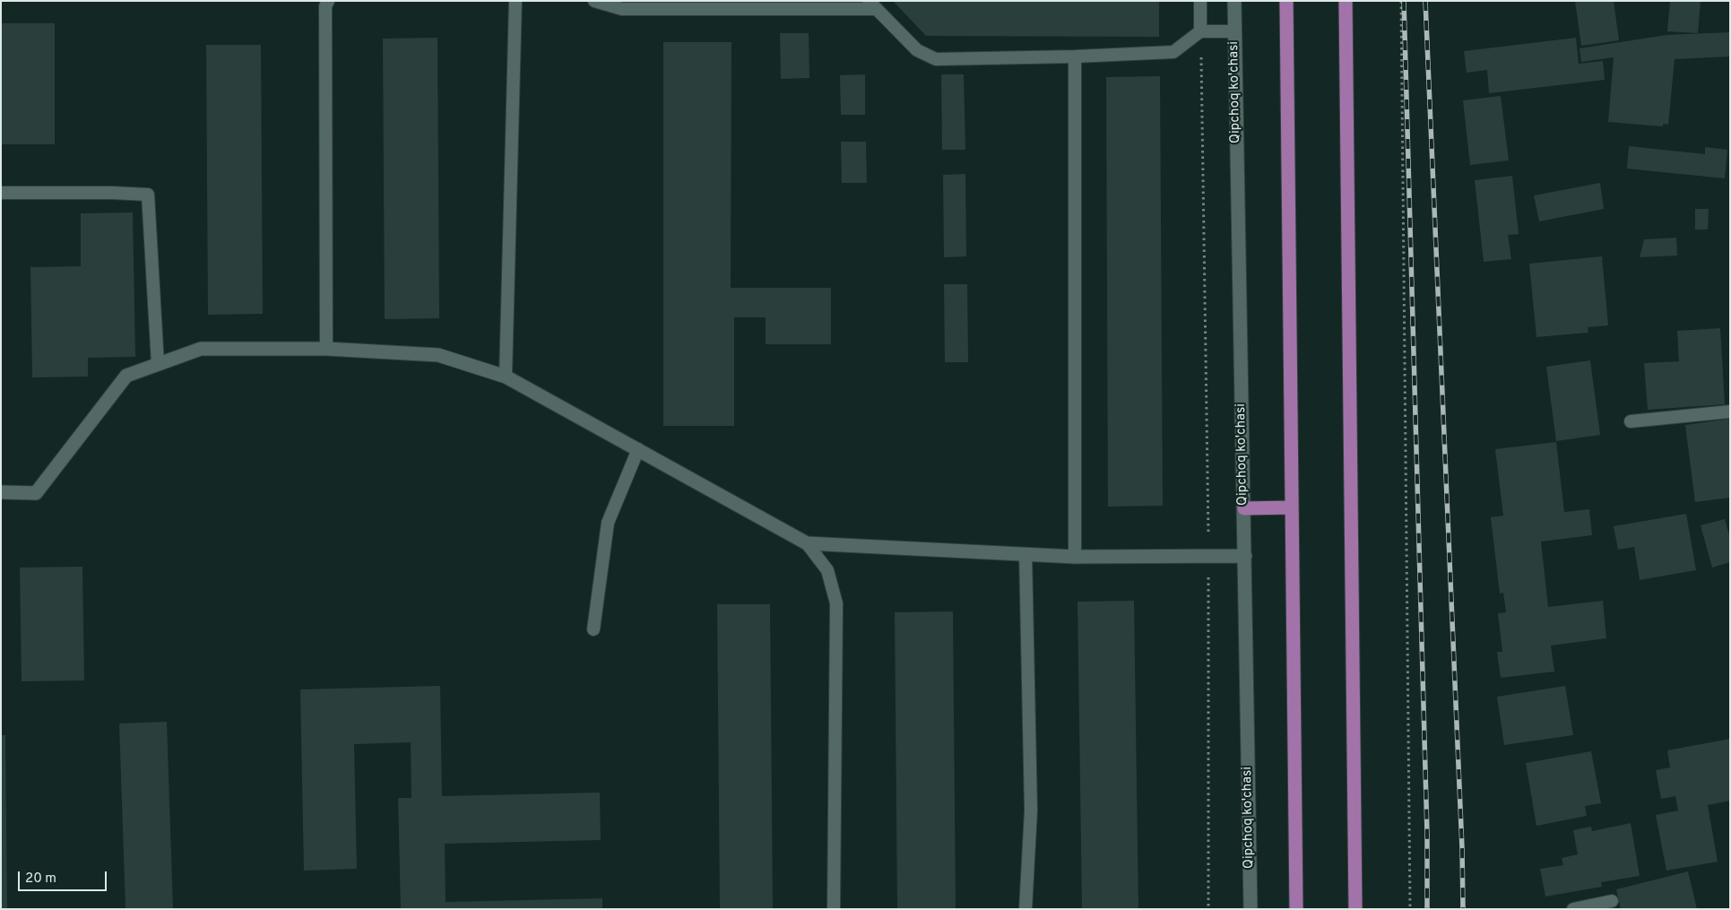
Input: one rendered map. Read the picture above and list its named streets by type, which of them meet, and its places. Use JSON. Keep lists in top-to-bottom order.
{
  "streets": {
    "street": ["Qipchoq ko'chasi"]
  },
  "scale_bar": "20 m"
}
